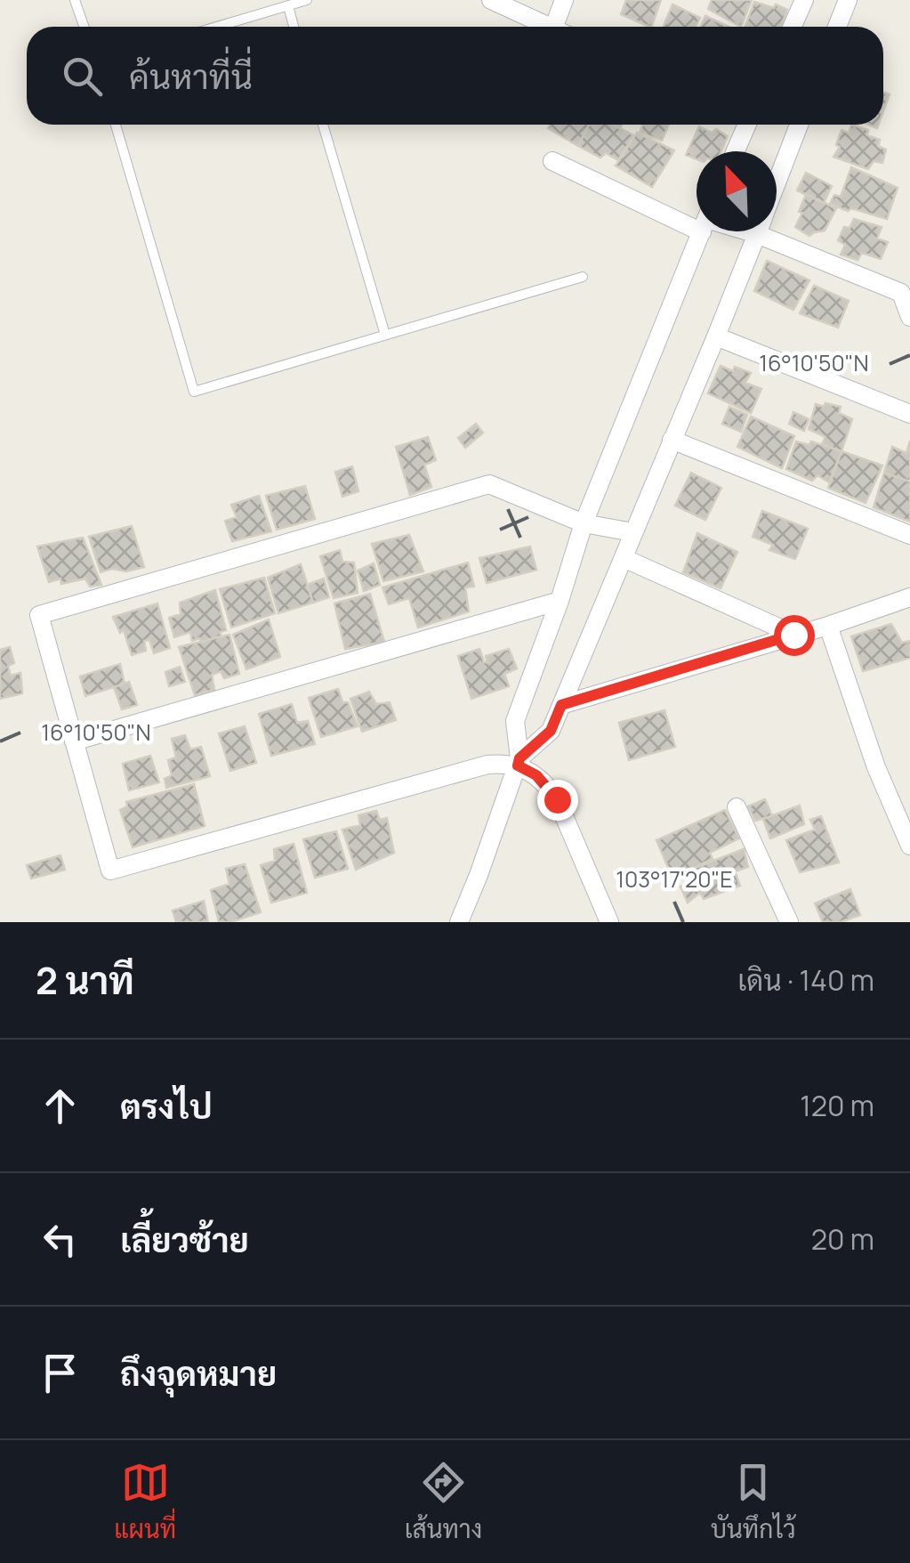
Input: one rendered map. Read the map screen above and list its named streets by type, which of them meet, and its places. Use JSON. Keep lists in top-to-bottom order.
{
  "north": "top left",
  "page": {
    "search": "ค้นหาที่นี่",
    "heading": ["2 นาที", "เดิน · 140 m"],
    "list": [
      ["ตรงไป", "120 m"],
      ["เลี้ยวซ้าย", "20 m"],
      "ถึงจุดหมาย"
    ],
    "nav": ["แผนที่", "เส้นทาง", "บันทึกไว้"]
  },
  "coordinates": ["16°10'50\"N", "103°17'20\"E"]
}
